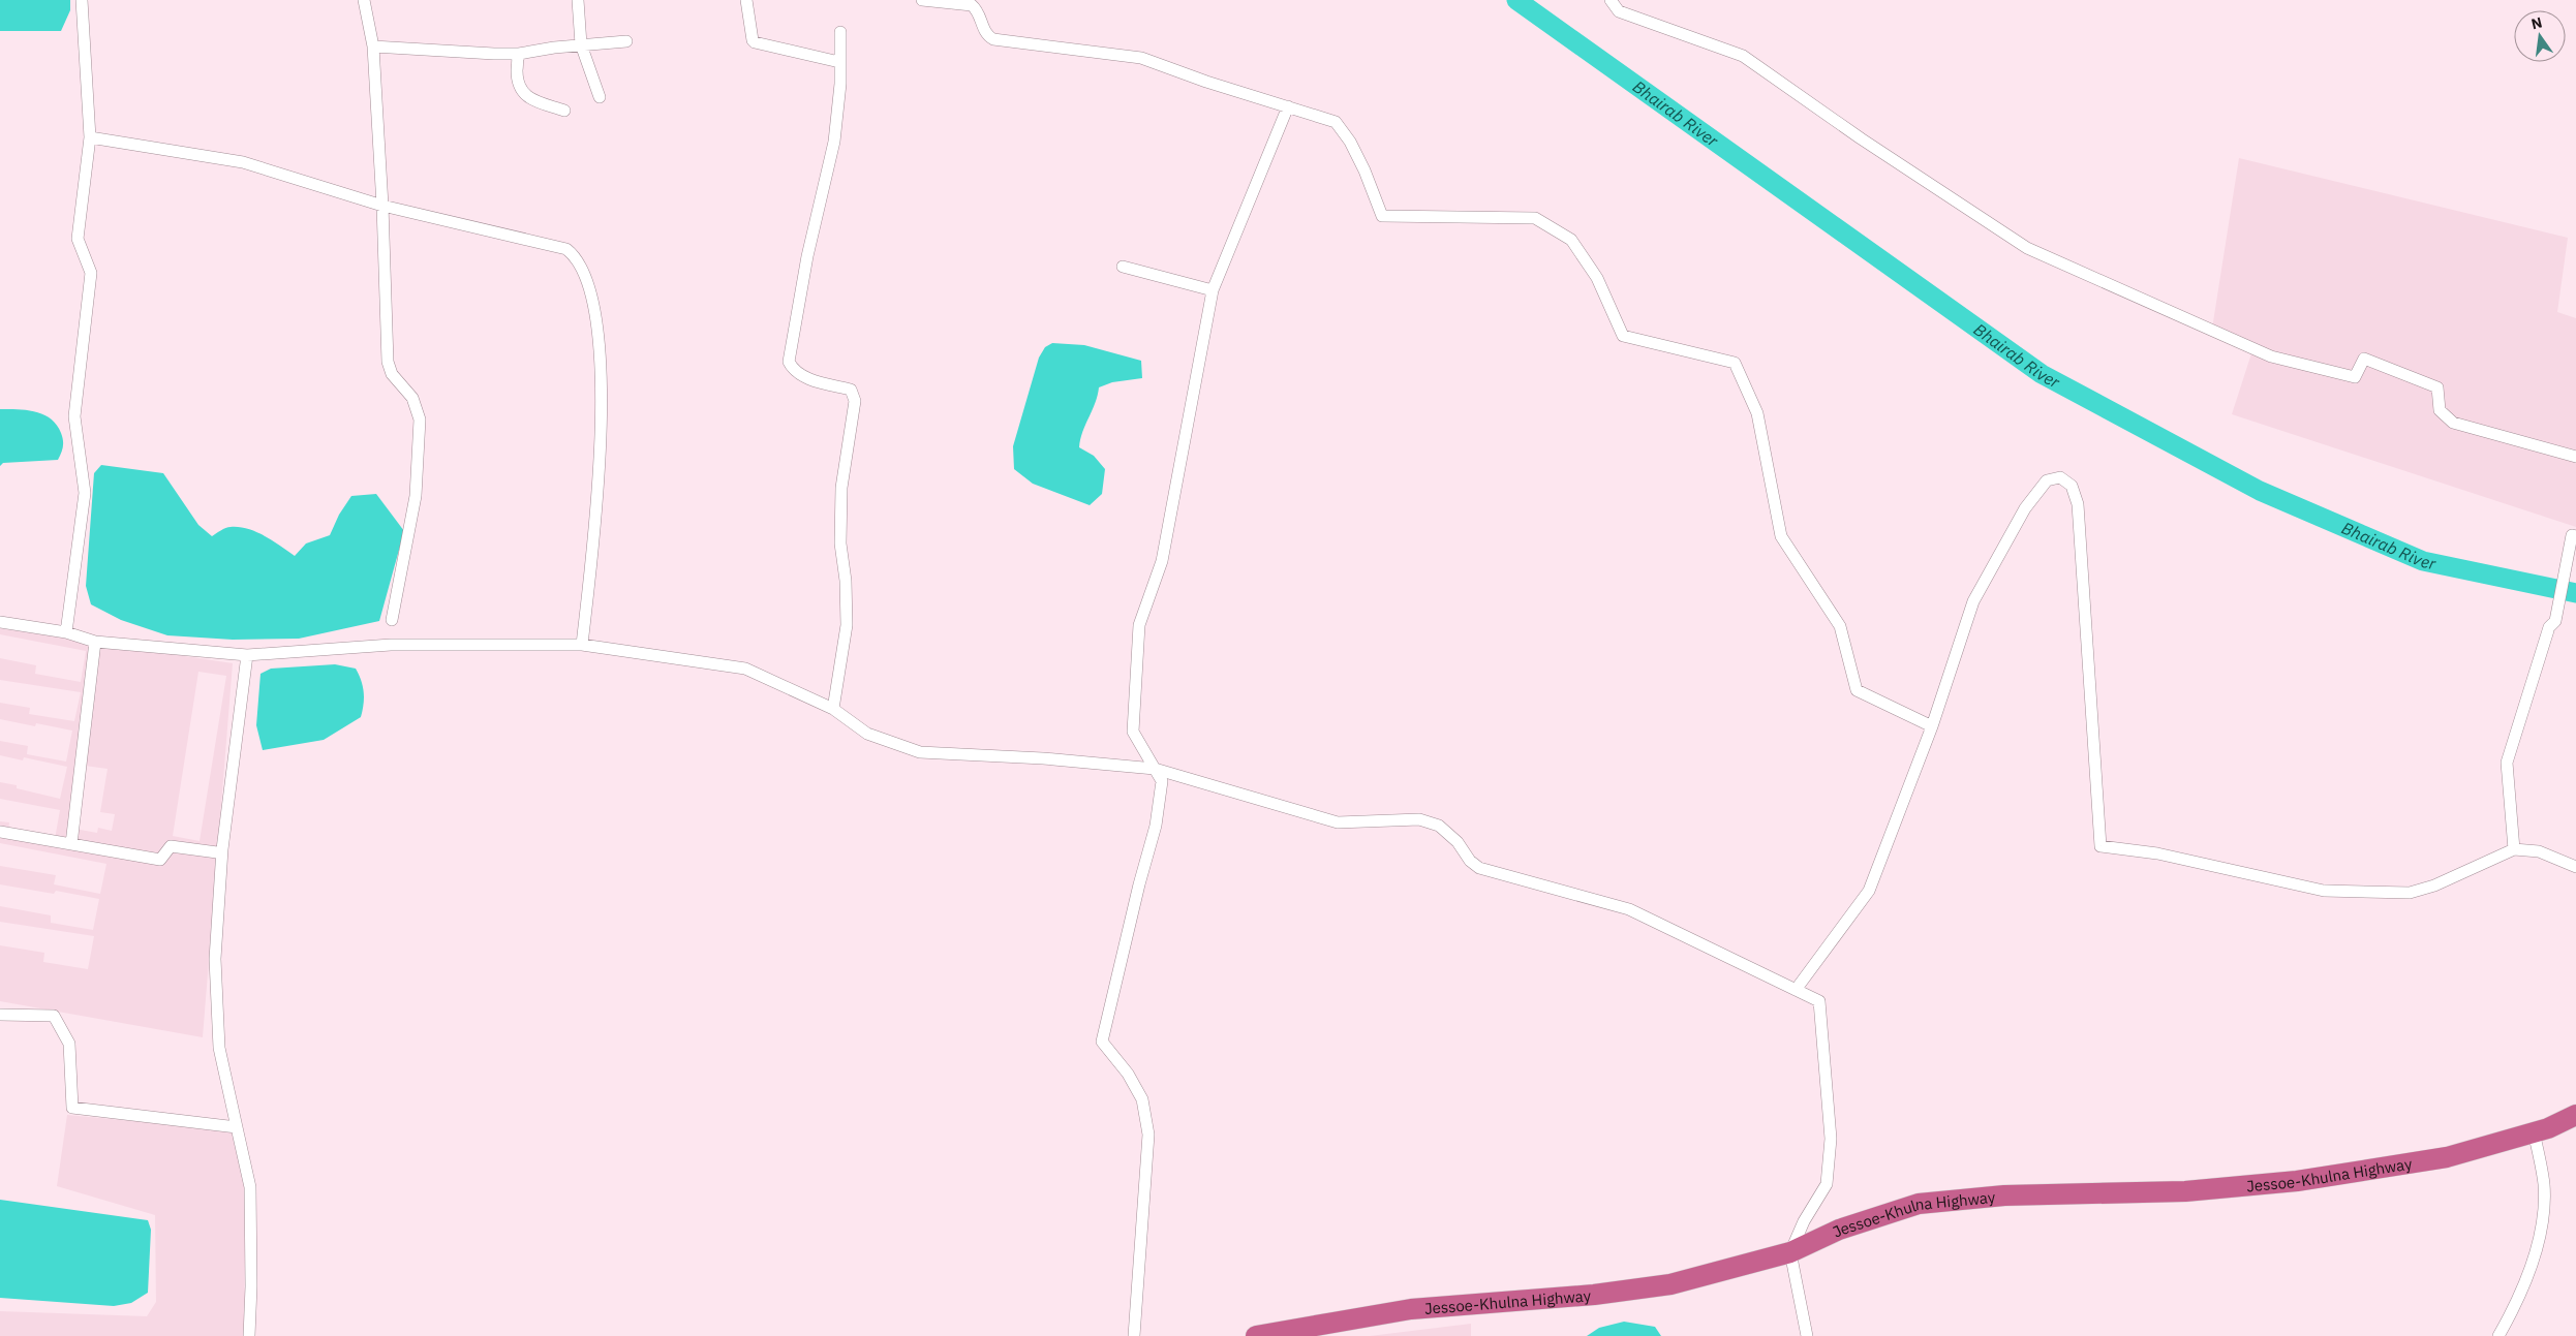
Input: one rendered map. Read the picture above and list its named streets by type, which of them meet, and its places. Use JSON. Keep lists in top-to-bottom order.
{
  "streets": {
    "highway": ["Jessoe-Khulna Highway"]
  },
  "water": ["Bhairab River"],
  "north": "top"
}
